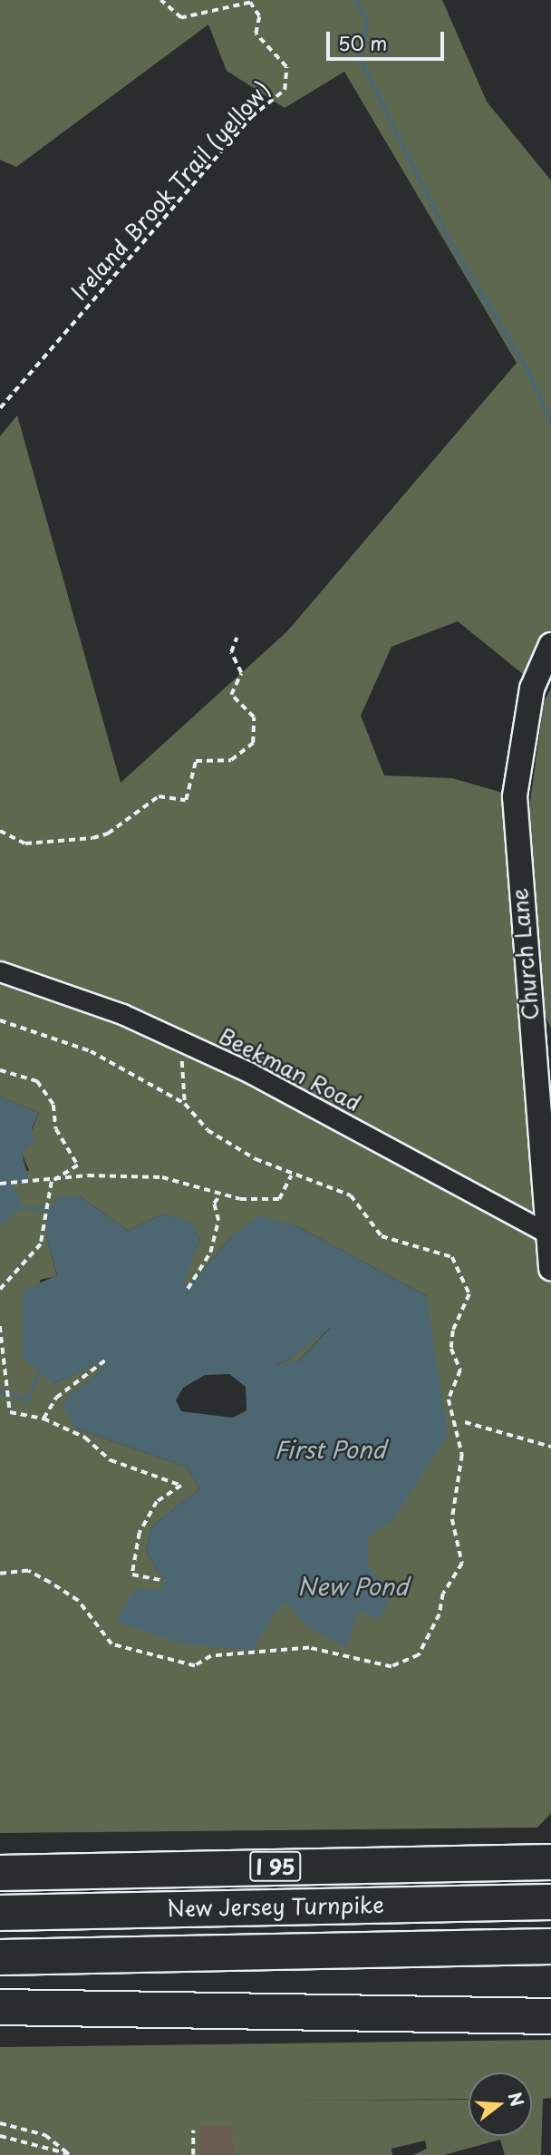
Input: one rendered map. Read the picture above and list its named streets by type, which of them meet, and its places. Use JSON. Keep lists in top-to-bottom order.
{
  "streets": {
    "highway": ["I 95", "New Jersey Turnpike"],
    "street": ["Church Lane", "Beekman Road"],
    "path": ["Ireland Brook Trail (yellow)"]
  },
  "crossings": [
    ["Church Lane", "Beekman Road"]
  ],
  "water": ["First Pond", "New Pond"],
  "scale_bar": "50 m",
  "north": "right"
}
